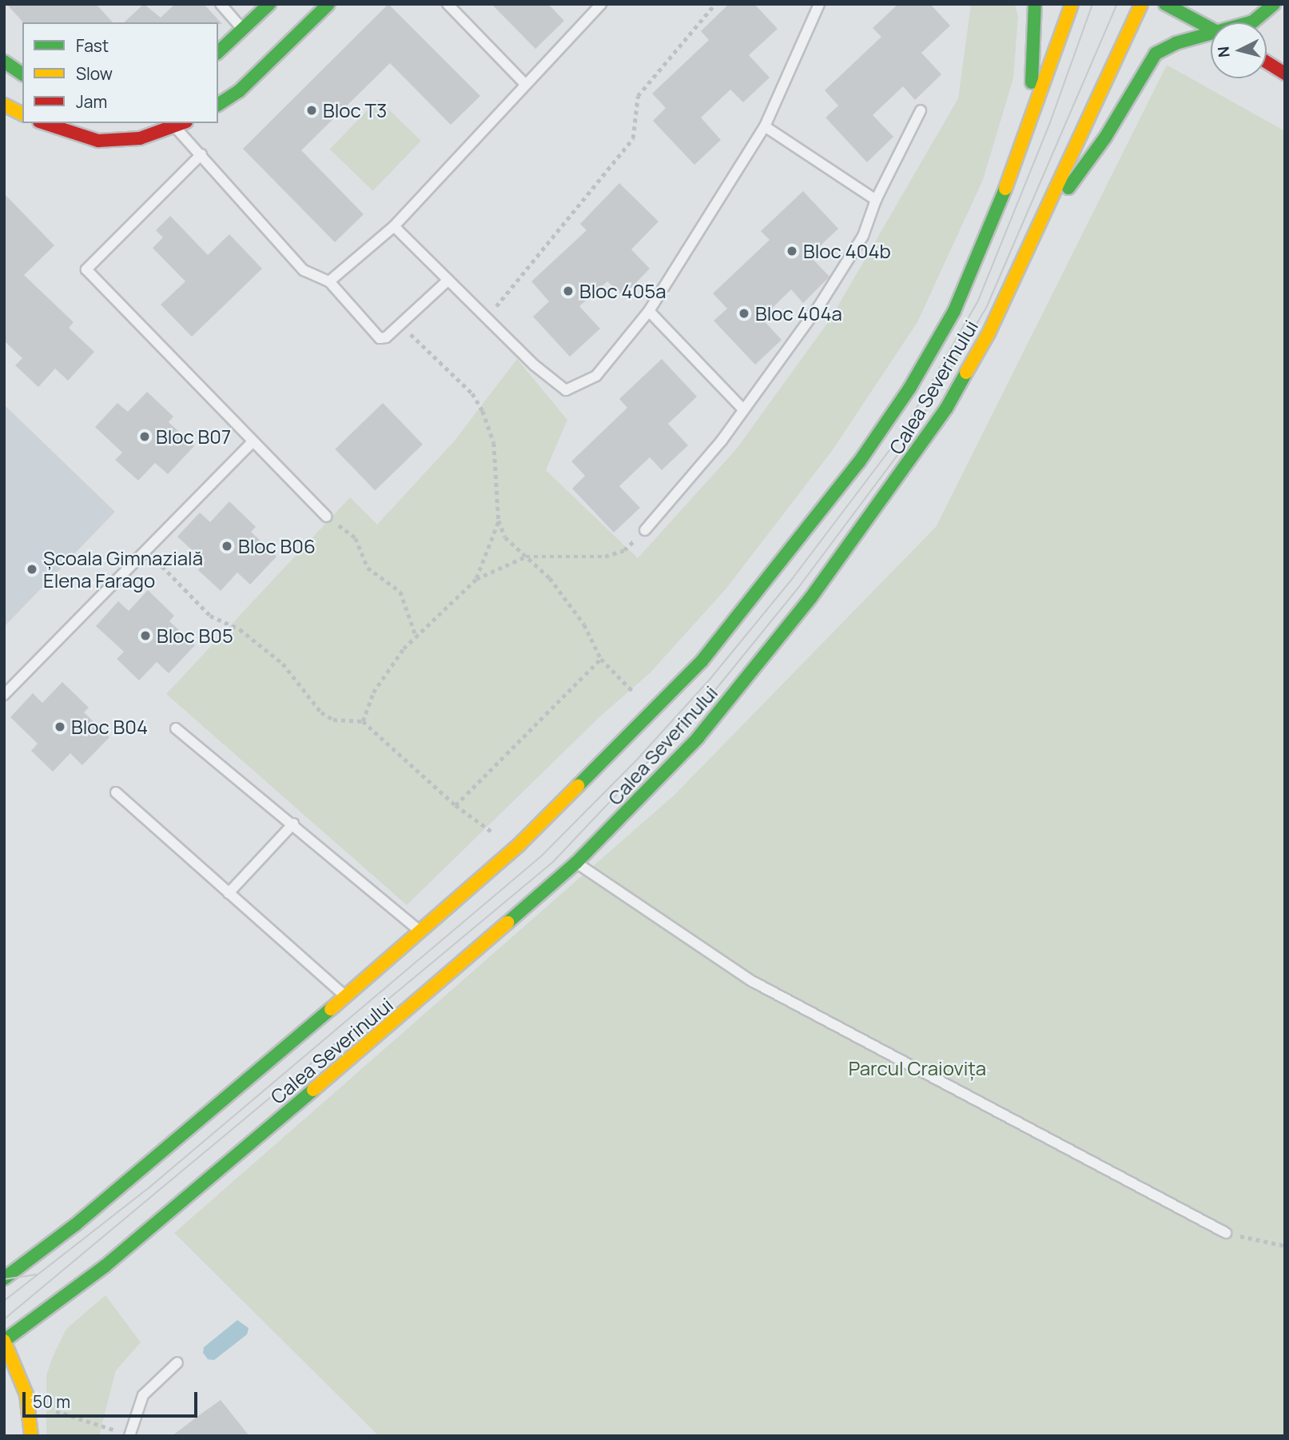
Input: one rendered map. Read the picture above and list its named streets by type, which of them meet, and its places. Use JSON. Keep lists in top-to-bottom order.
{
  "streets": {
    "main road": ["Calea Severinului"]
  },
  "parks": ["Parcul Craiovița"],
  "places": [
    "Bloc T3",
    "Bloc 404b",
    "Bloc 405a",
    "Bloc 404a",
    "Bloc B07",
    "Bloc B06",
    "Școala Gimnazială Elena Farago",
    "Bloc B05",
    "Bloc B04"
  ],
  "legend": ["Fast", "Slow", "Jam"],
  "scale_bar": "50 m",
  "north": "left"
}
